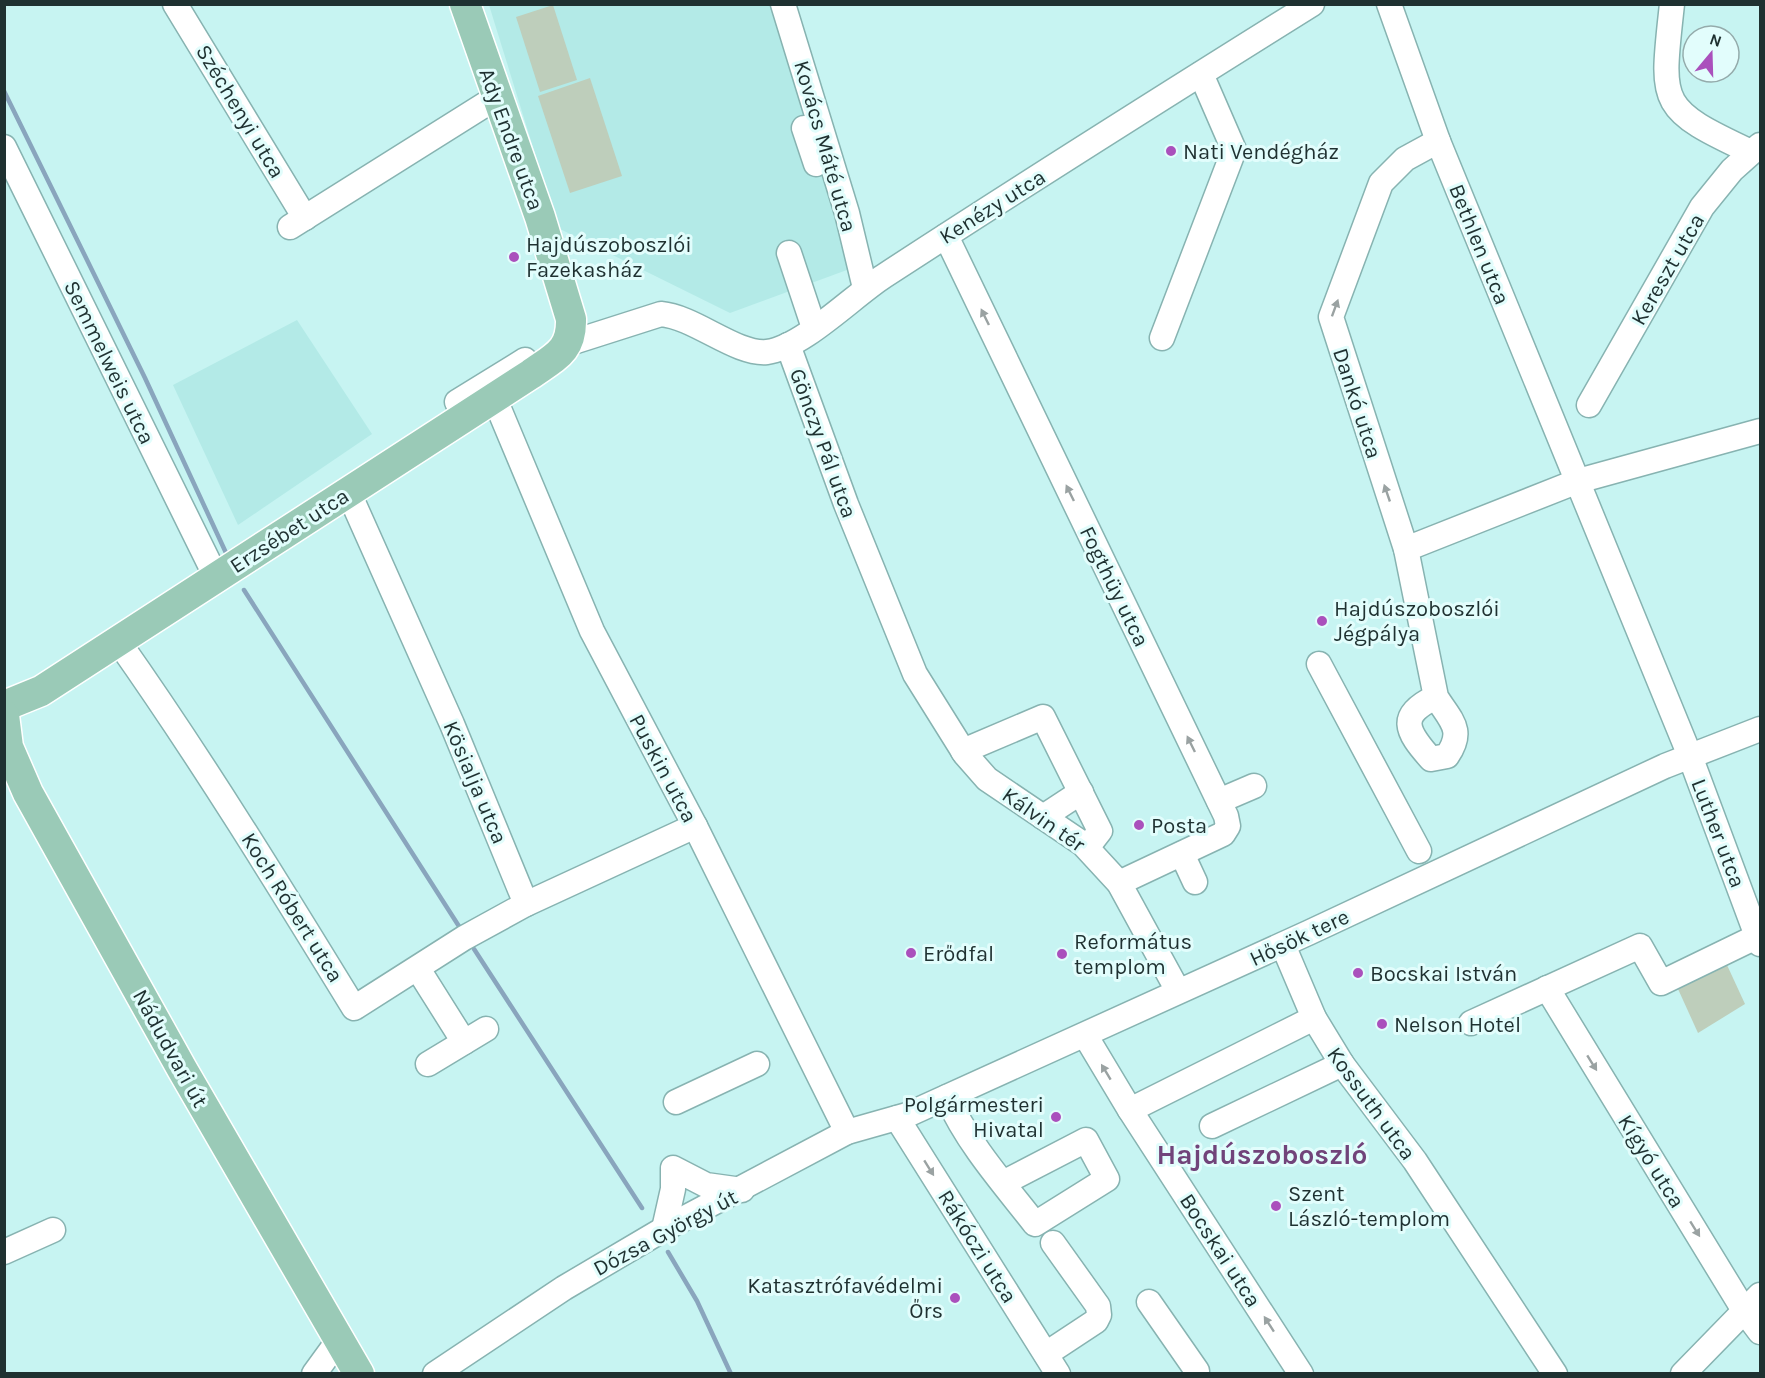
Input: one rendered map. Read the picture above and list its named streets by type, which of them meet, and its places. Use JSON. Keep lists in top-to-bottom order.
{
  "streets": {
    "main road": ["Ady Endre utca", "Erzsébet utca", "Nádudvari út"],
    "street": [
      "Széchenyi utca",
      "Kovács Máté utca",
      "Kenézy utca",
      "Bethlen utca",
      "Kereszt utca",
      "Semmelweis utca",
      "Dankó utca",
      "Gönczy Pál utca",
      "Fogthüy utca",
      "Puskin utca",
      "Kösialja utca",
      "Kálvin tér",
      "Luther utca",
      "Koch Róbert utca",
      "Hősök tere",
      "Kossuth utca",
      "Kígyó utca",
      "Dózsa György út",
      "Rákóczi utca",
      "Bocskai utca"
    ]
  },
  "crossings": [
    ["Széchenyi utca", "Ady Endre utca"],
    ["Ady Endre utca", "Gönczy Pál utca"],
    ["Ady Endre utca", "Erzsébet utca"],
    ["Kovács Máté utca", "Kenézy utca"],
    ["Kenézy utca", "Gönczy Pál utca"],
    ["Kenézy utca", "Fogthüy utca"],
    ["Bethlen utca", "Dankó utca"],
    ["Bethlen utca", "Luther utca"],
    ["Bethlen utca", "Hősök tere"],
    ["Semmelweis utca", "Erzsébet utca"],
    ["Gönczy Pál utca", "Erzsébet utca"],
    ["Gönczy Pál utca", "Kálvin tér"],
    ["Erzsébet utca", "Puskin utca"],
    ["Erzsébet utca", "Kösialja utca"],
    ["Erzsébet utca", "Koch Róbert utca"],
    ["Fogthüy utca", "Kálvin tér"],
    ["Puskin utca", "Dózsa György út"],
    ["Kösialja utca", "Koch Róbert utca"],
    ["Kálvin tér", "Hősök tere"],
    ["Luther utca", "Hősök tere"],
    ["Hősök tere", "Kossuth utca"],
    ["Hősök tere", "Dózsa György út"],
    ["Hősök tere", "Rákóczi utca"],
    ["Hősök tere", "Bocskai utca"],
    ["Dózsa György út", "Rákóczi utca"]
  ],
  "one_way": ["Fogthüy utca", "Kígyó utca"],
  "districts": ["Hajdúszoboszló"],
  "places": [
    "Nati Vendégház",
    "Hajdúszoboszlói Fazekasház",
    "Hajdúszoboszlói Jégpálya",
    "Posta",
    "Erődfal",
    "Református templom",
    "Bocskai István",
    "Nelson Hotel",
    "Polgármesteri Hivatal",
    "Szent László-templom",
    "Katasztrófavédelmi Őrs"
  ],
  "north": "top"
}
